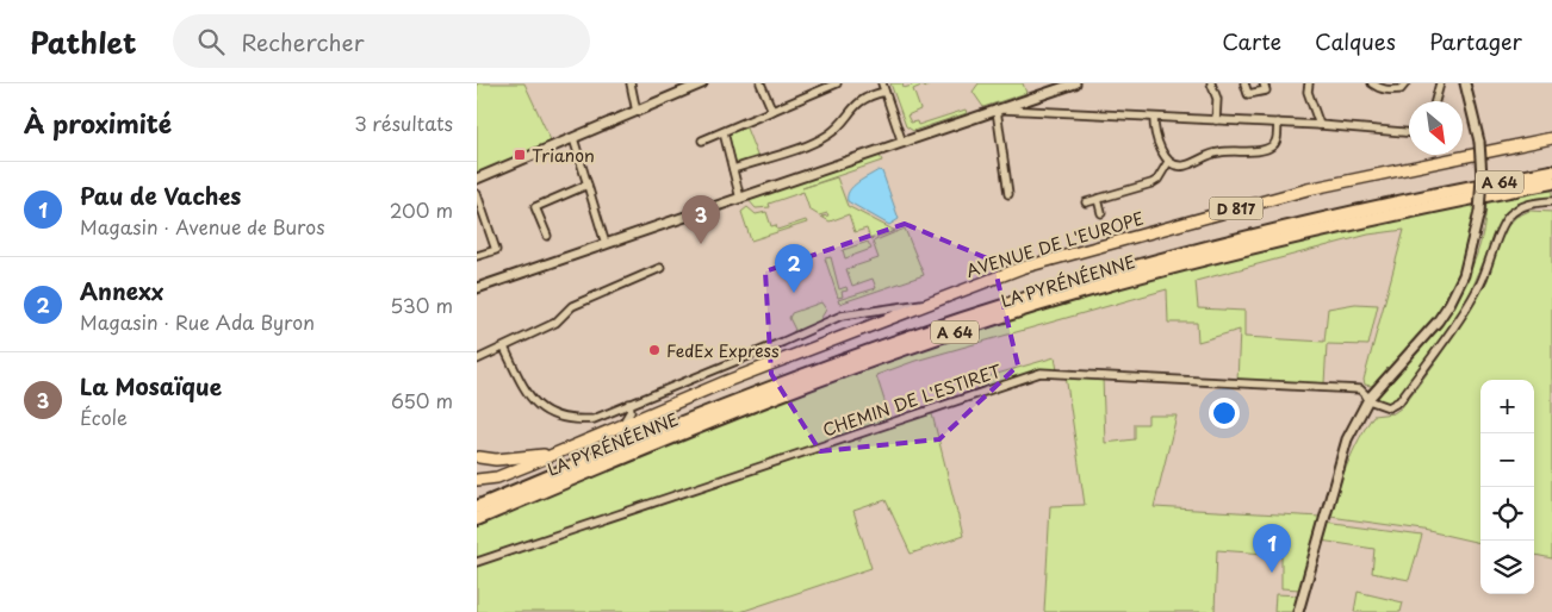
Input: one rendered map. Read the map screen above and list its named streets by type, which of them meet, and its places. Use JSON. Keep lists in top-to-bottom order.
{
  "streets": {
    "highway": ["A 64", "LA PYRÉNÉENNE"],
    "main road": ["D 817", "AVENUE DE L'EUROPE"],
    "street": ["CHEMIN DE L'ESTIRET"]
  },
  "places": {
    "transit": ["Trianon"],
    "other": ["FedEx Express"]
  },
  "north": "bottom right",
  "page": {
    "header": "Pathlet",
    "search": "Rechercher",
    "nav": ["Carte", "Calques", "Partager"],
    "heading": ["À proximité", "3 résultats"],
    "list": [
      {
        "mark": "1",
        "name": "Pau de Vaches",
        "note": "Magasin · Avenue de Buros",
        "value": "200 m"
      },
      {
        "mark": "2",
        "name": "Annexx",
        "note": "Magasin · Rue Ada Byron",
        "value": "530 m"
      },
      {
        "mark": "3",
        "name": "La Mosaïque",
        "note": "École",
        "value": "650 m"
      }
    ],
    "pins": ["3", "2", "1"],
    "map_buttons": ["+", "−"]
  }
}
